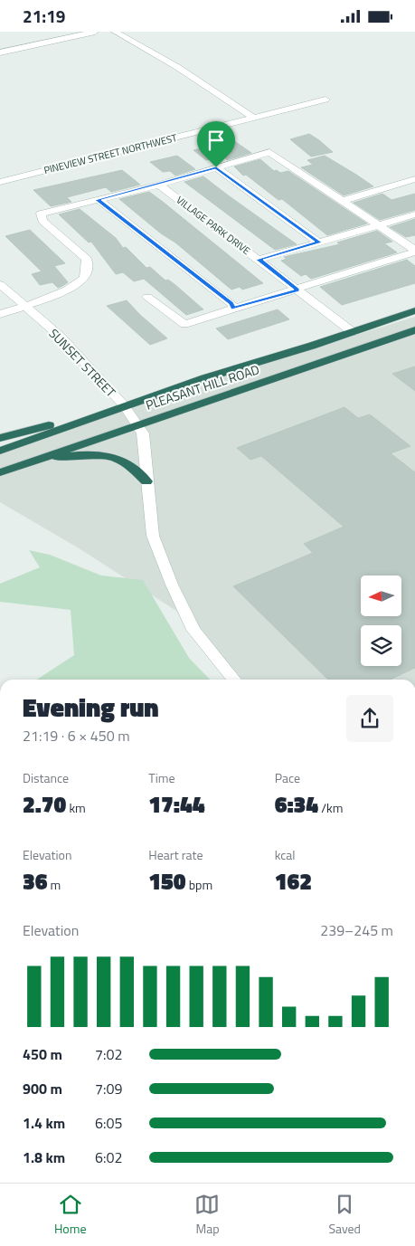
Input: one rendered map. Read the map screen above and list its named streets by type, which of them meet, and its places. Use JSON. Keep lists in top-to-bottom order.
{
  "streets": {
    "highway": ["PLEASANT HILL ROAD"],
    "street": ["PINEVIEW STREET NORTHWEST", "VILLAGE PARK DRIVE", "SUNSET STREET"]
  },
  "crossings": [
    ["VILLAGE PARK DRIVE", "PLEASANT HILL ROAD"],
    ["SUNSET STREET", "PLEASANT HILL ROAD"]
  ],
  "north": "left",
  "page": {
    "status": "21:19",
    "heading": ["Evening run", "21:19 · 6 × 450 m"],
    "stats": [
      ["Distance", "2.70 km"],
      ["Time", "17:44"],
      ["Pace", "6:34 /km"],
      ["Elevation", "36 m"],
      ["Heart rate", "150 bpm"],
      ["kcal", "162"]
    ],
    "chart": ["Elevation", "239–245 m"],
    "list": [
      {
        "name": "450 m",
        "note": "7:02"
      },
      {
        "name": "900 m",
        "note": "7:09"
      },
      {
        "name": "1.4 km",
        "note": "6:05"
      },
      {
        "name": "1.8 km",
        "note": "6:02"
      }
    ],
    "tabs": ["Home", "Map", "Saved"]
  }
}
